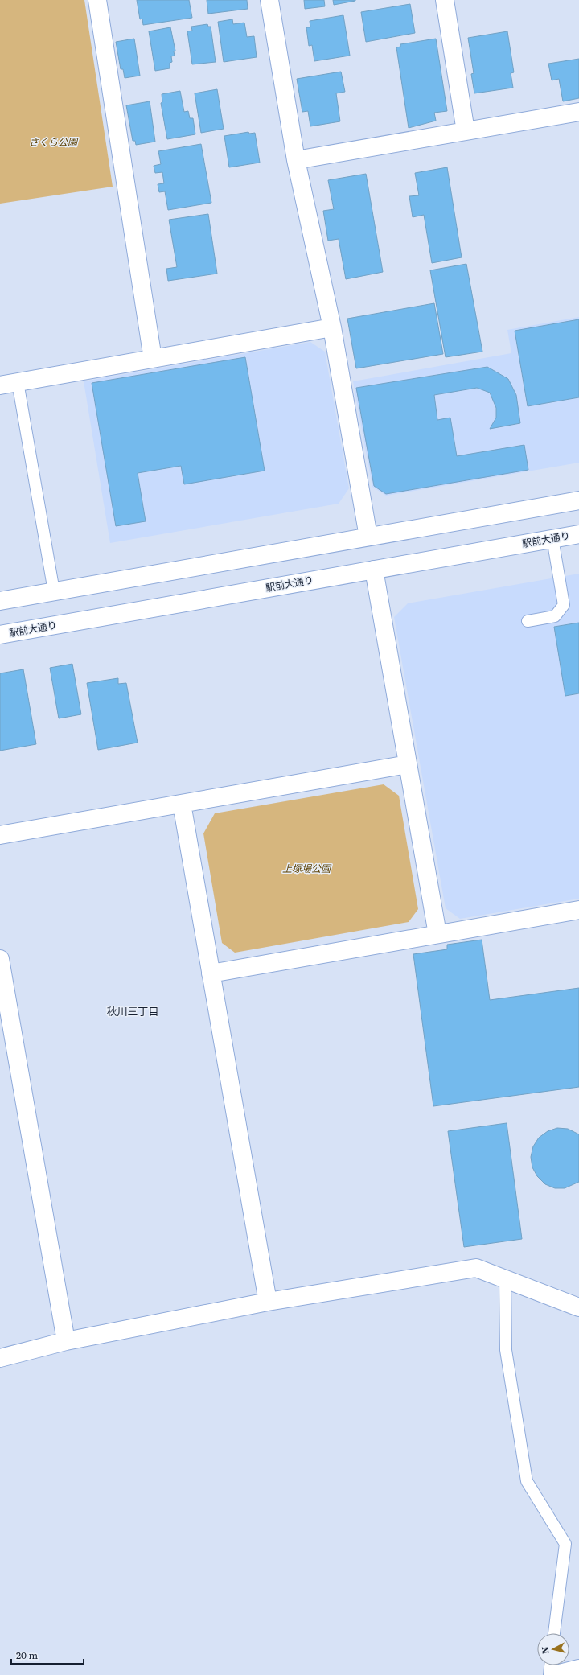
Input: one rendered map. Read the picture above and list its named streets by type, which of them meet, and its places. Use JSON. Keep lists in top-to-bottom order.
{
  "streets": {
    "street": ["駅前大通り"]
  },
  "districts": ["秋川三丁目"],
  "parks": ["さくら公園", "上塚場公園"],
  "scale_bar": "20 m",
  "north": "left"
}
